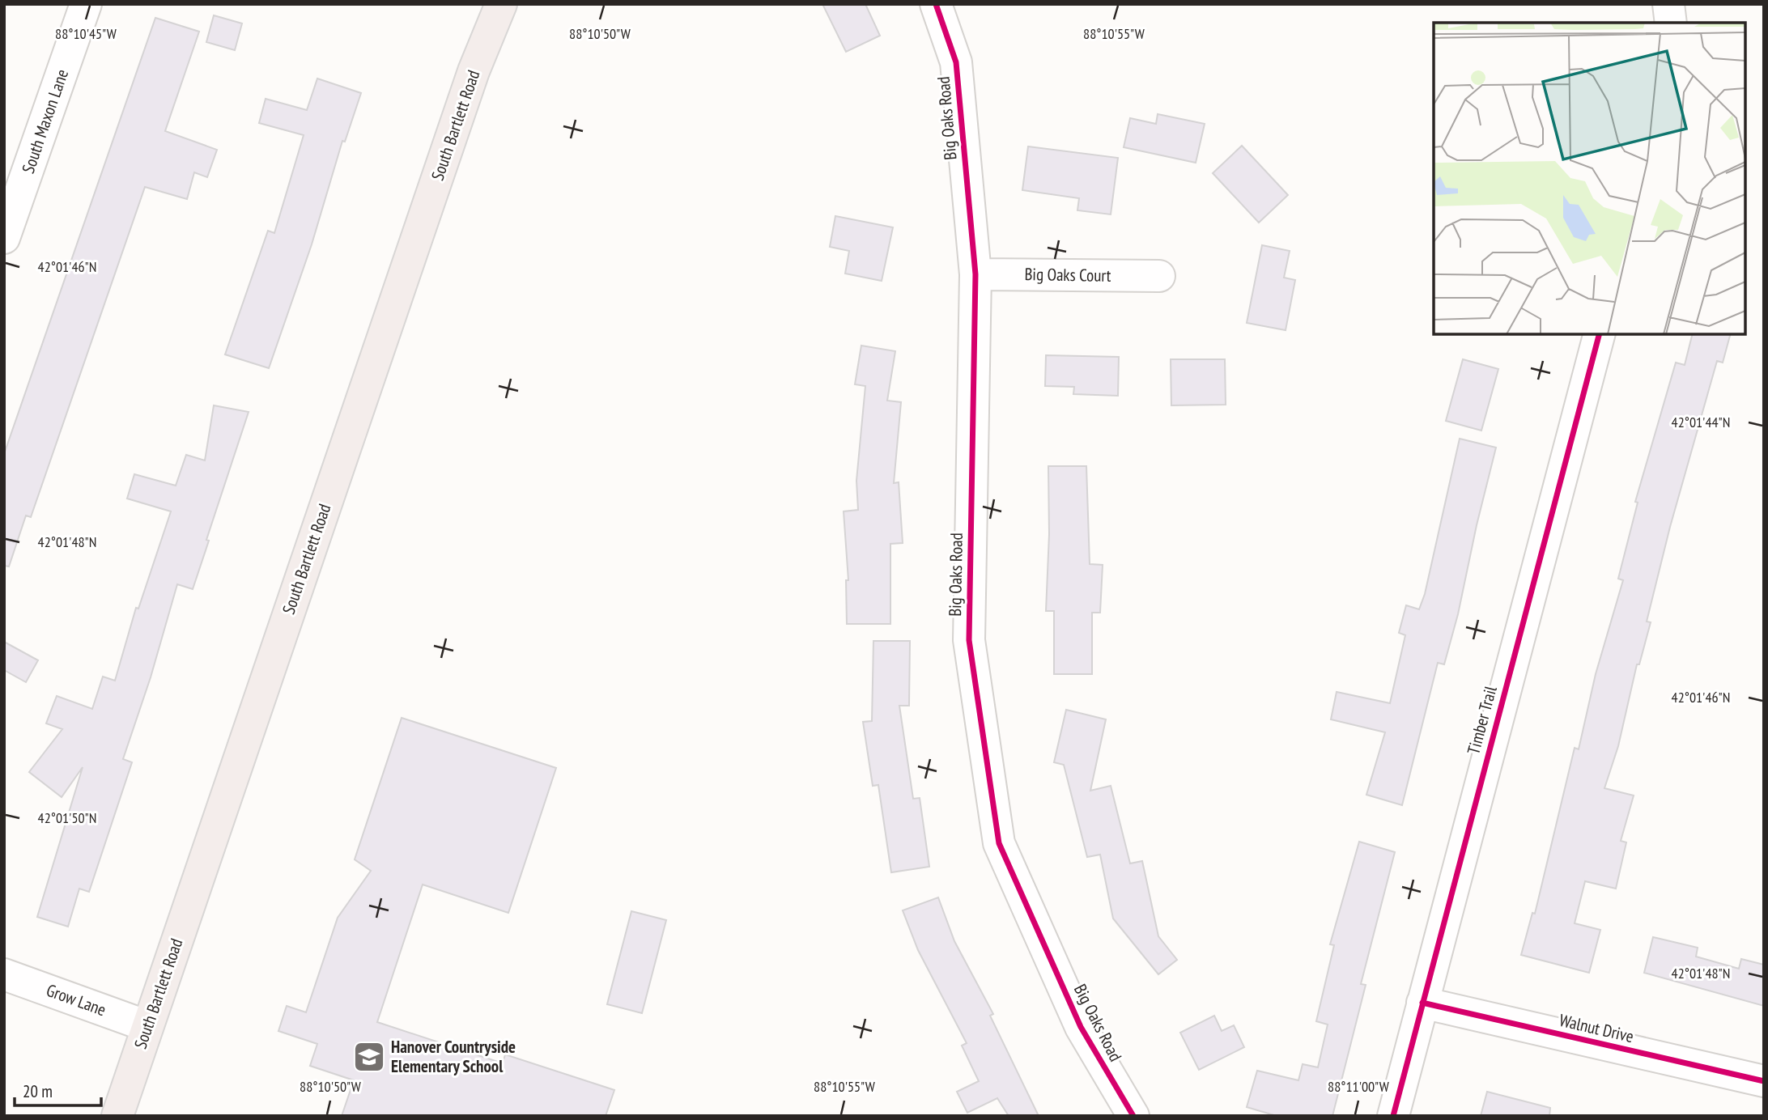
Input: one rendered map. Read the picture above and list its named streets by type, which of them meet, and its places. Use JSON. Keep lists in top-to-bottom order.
{
  "streets": {
    "main road": ["South Bartlett Road"],
    "street": [
      "Big Oaks Road",
      "South Maxon Lane",
      "Big Oaks Court",
      "Timber Trail",
      "Grow Lane",
      "Walnut Drive"
    ]
  },
  "crossings": [
    ["Big Oaks Road", "Big Oaks Court"],
    ["South Bartlett Road", "Grow Lane"],
    ["Timber Trail", "Walnut Drive"]
  ],
  "places": {
    "school or university": ["Hanover Countryside Elementary School"]
  },
  "scale_bar": "20 m",
  "coordinates": [
    "88°10'45\"W",
    "88°10'50\"W",
    "88°10'55\"W",
    "42°01'46\"N",
    "42°01'44\"N",
    "42°01'48\"N",
    "42°01'50\"N",
    "88°11'00\"W"
  ]
}
